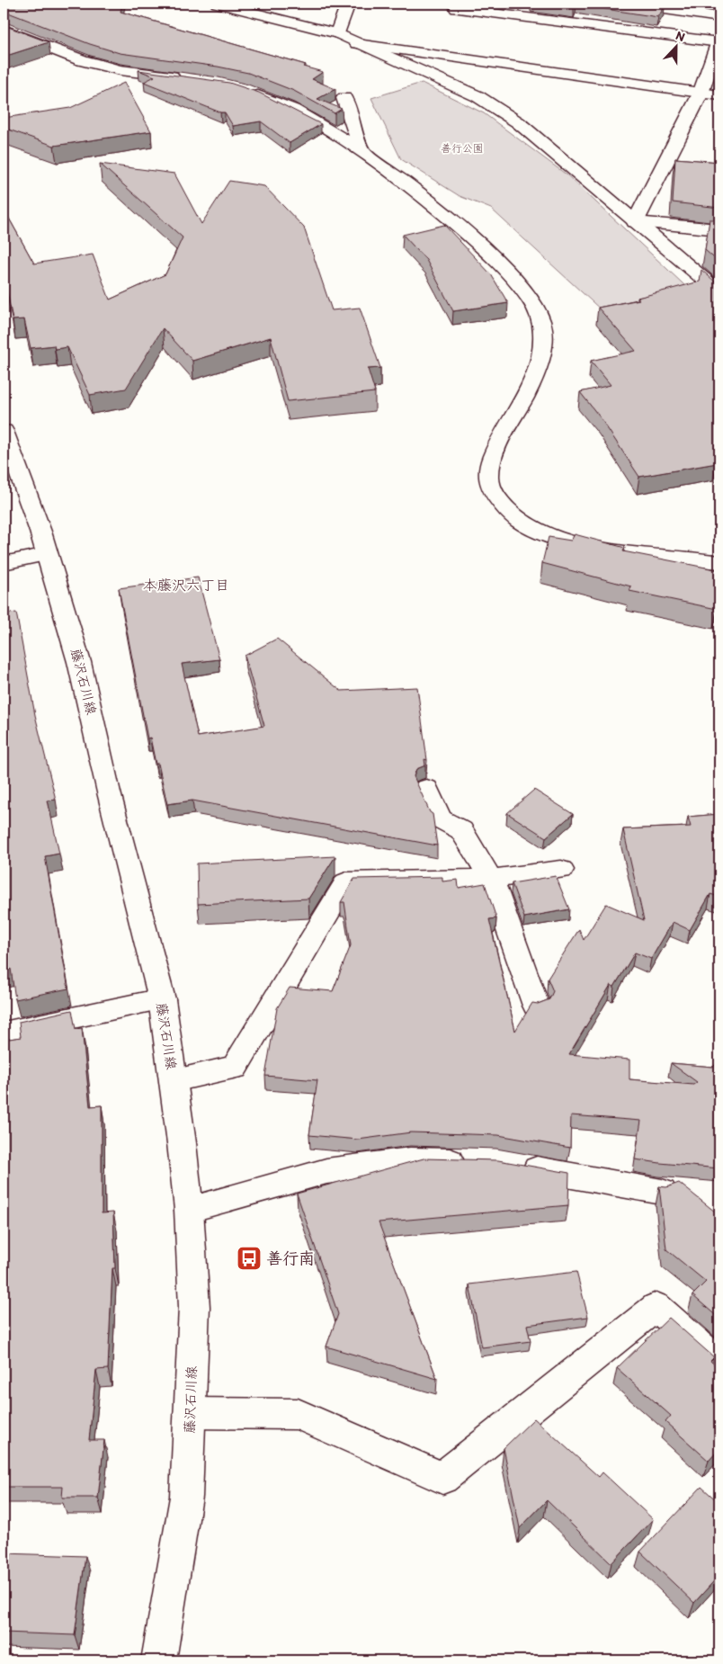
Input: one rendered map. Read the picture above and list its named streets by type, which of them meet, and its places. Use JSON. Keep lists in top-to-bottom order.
{
  "streets": {
    "street": ["藤沢石川線"]
  },
  "districts": ["本藤沢六丁目"],
  "parks": ["善行公園"],
  "places": {
    "bus stop": ["善行南"]
  },
  "north": "top"
}
